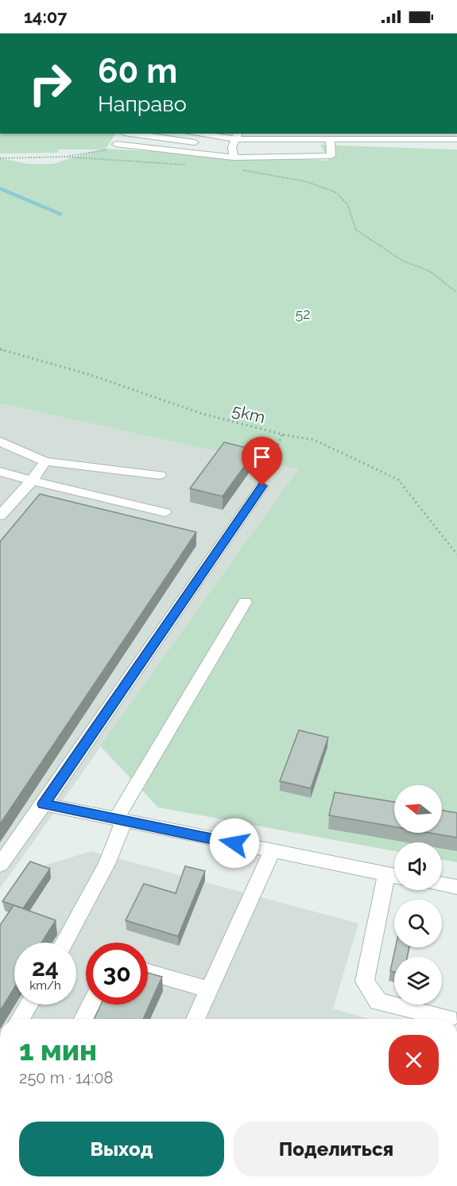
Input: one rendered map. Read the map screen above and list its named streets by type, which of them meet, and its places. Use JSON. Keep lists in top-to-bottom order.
{
  "streets": {
    "path": ["5km"]
  },
  "parks": ["52"],
  "north": "left",
  "page": {
    "status": "14:07",
    "turn": ["60 m", "Направо"],
    "speed": "24 km/h",
    "limit": "30",
    "heading": ["1 мин", "250 m · 14:08"],
    "buttons": ["Выход", "Поделиться"]
  }
}
